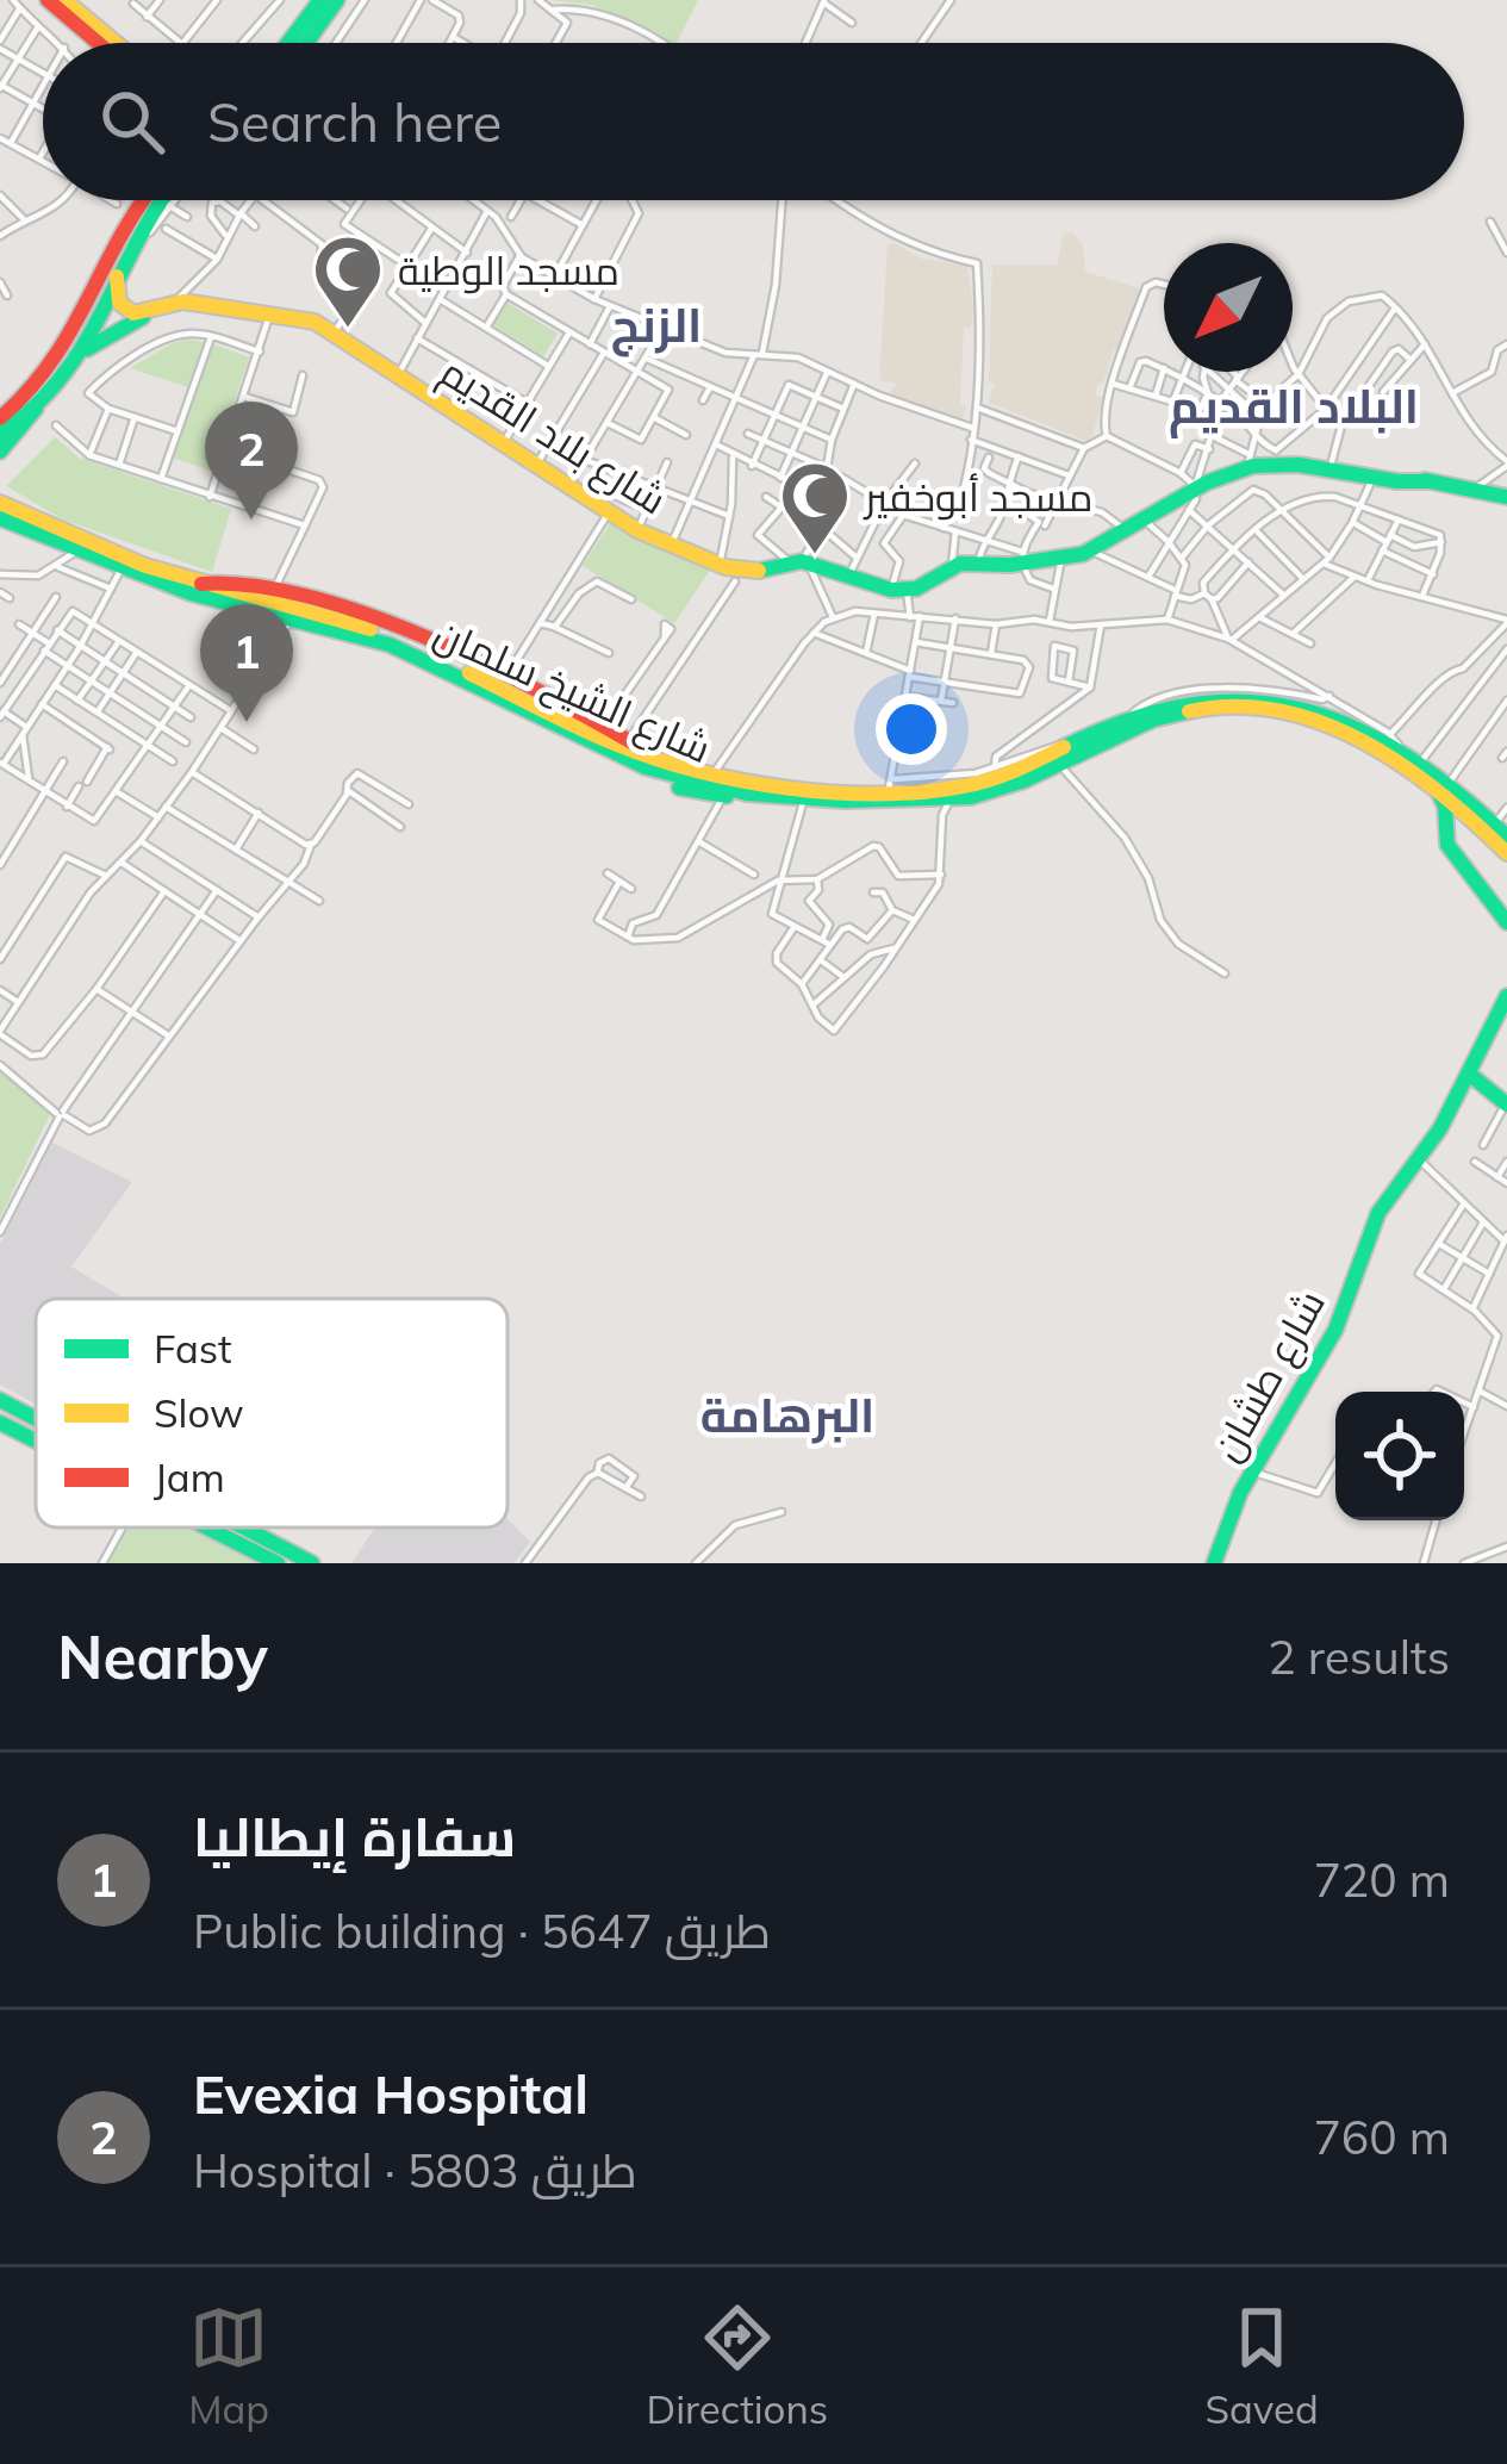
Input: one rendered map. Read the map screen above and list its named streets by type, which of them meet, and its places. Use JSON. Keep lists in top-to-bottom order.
{
  "streets": {
    "main road": ["شارع بلاد القديم", "شارع الشيخ سلمان", "شارع طشان"]
  },
  "districts": ["الزنج", "البلاد القديم", "البرهامة"],
  "places": {
    "mosque": ["مسجد الوطية", "مسجد أبوخفير"]
  },
  "legend": ["Fast", "Slow", "Jam"],
  "north": "bottom left",
  "page": {
    "search": "Search here",
    "pins": ["2", "1"],
    "heading": ["Nearby", "2 results"],
    "list": [
      {
        "mark": "1",
        "name": "سفارة إيطاليا",
        "note": "Public building · طريق 5647",
        "value": "720 m"
      },
      {
        "mark": "2",
        "name": "Evexia Hospital",
        "note": "Hospital · طريق 5803",
        "value": "760 m"
      }
    ],
    "nav": ["Map", "Directions", "Saved"]
  }
}
